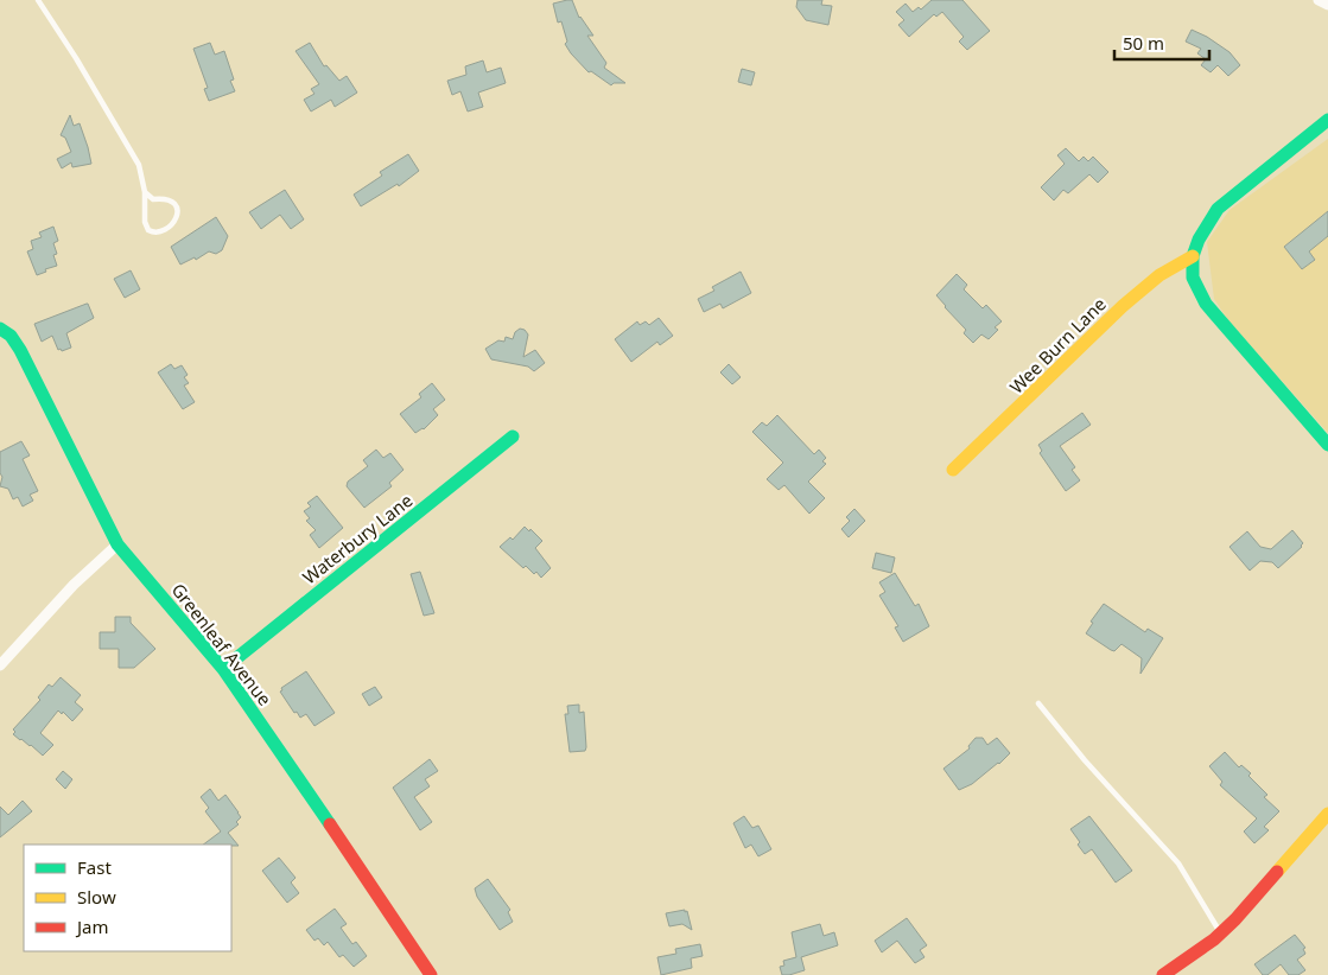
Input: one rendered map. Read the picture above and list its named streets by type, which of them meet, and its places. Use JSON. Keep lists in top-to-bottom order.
{
  "streets": {
    "street": ["Wee Burn Lane", "Waterbury Lane", "Greenleaf Avenue"]
  },
  "crossings": [
    ["Waterbury Lane", "Greenleaf Avenue"]
  ],
  "legend": ["Fast", "Slow", "Jam"],
  "scale_bar": "50 m"
}
